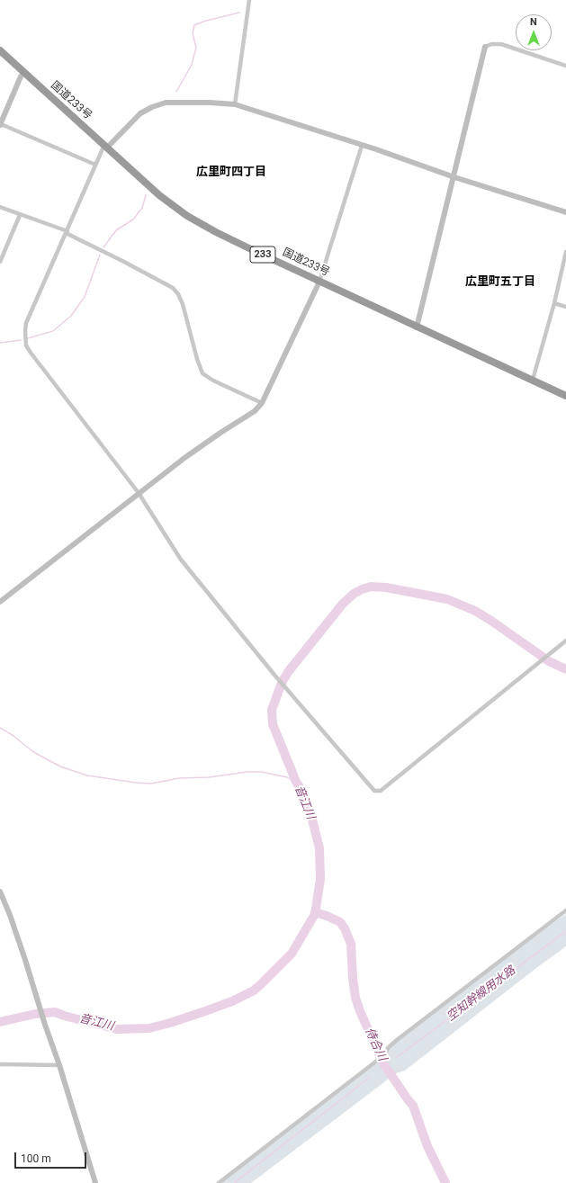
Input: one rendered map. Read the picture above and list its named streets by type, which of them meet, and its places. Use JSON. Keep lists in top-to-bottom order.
{
  "streets": {
    "highway": ["国道233号", "233"]
  },
  "districts": ["広里町四丁目", "広里町五丁目"],
  "water": ["音江川", "空知幹線用水路", "侍合川"],
  "scale_bar": "100 m",
  "north": "top"
}
